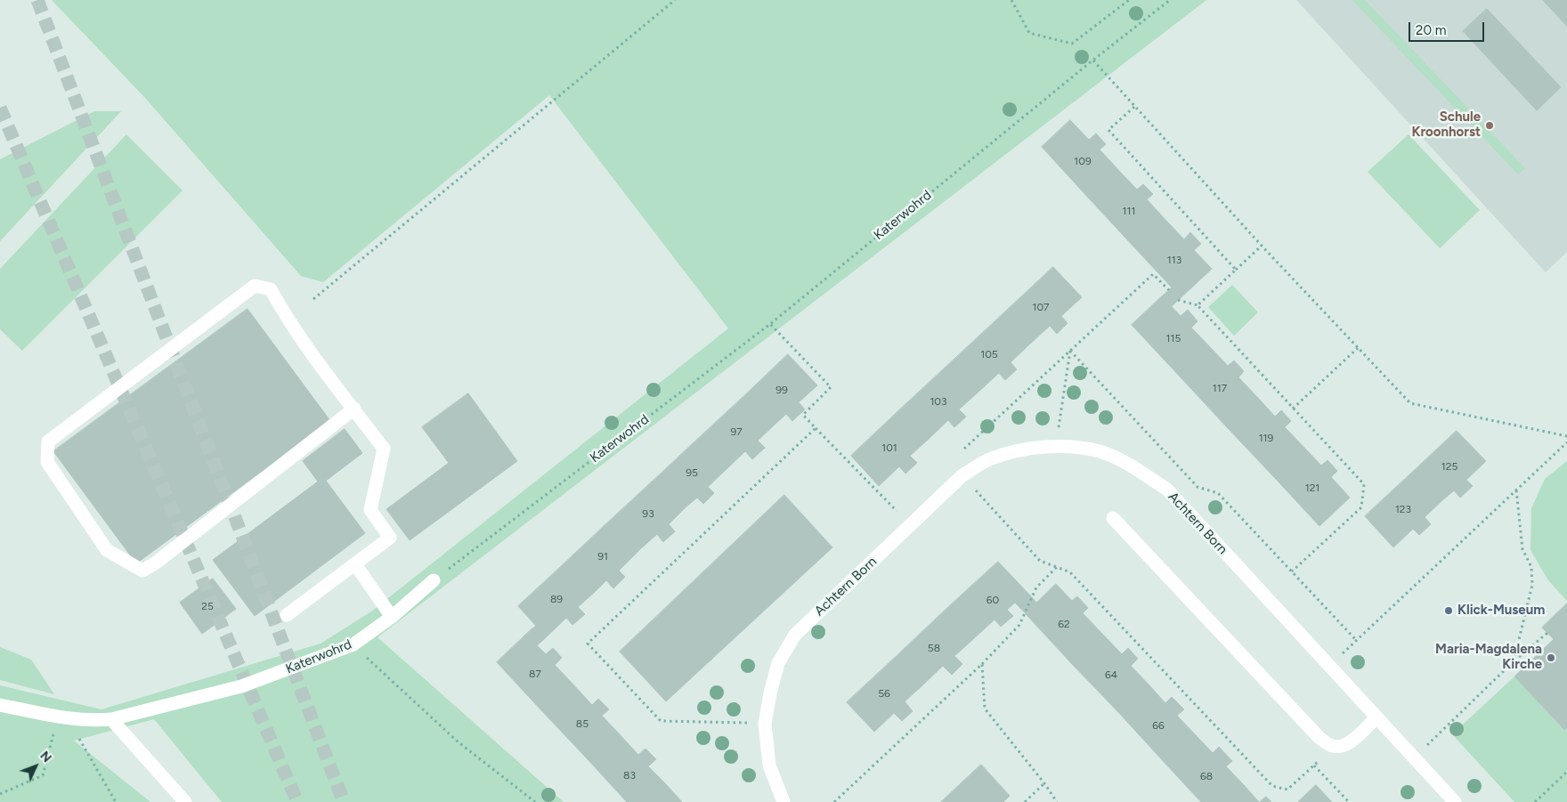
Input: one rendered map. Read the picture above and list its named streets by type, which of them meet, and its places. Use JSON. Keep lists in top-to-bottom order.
{
  "streets": {
    "street": ["Katerwohrd", "Achtern Born"]
  },
  "places": ["Schule Kroonhorst", "Klick-Museum", "Maria-Magdalena Kirche"],
  "house_numbers": [
    "109",
    "111",
    "113",
    "107",
    "115",
    "105",
    "117",
    "99",
    "103",
    "97",
    "119",
    "101",
    "125",
    "95",
    "121",
    "123",
    "93",
    "91",
    "89",
    "60",
    "25",
    "62",
    "58",
    "87",
    "64",
    "56",
    "85",
    "66",
    "83",
    "68"
  ],
  "scale_bar": "20 m",
  "north": "top right"
}
